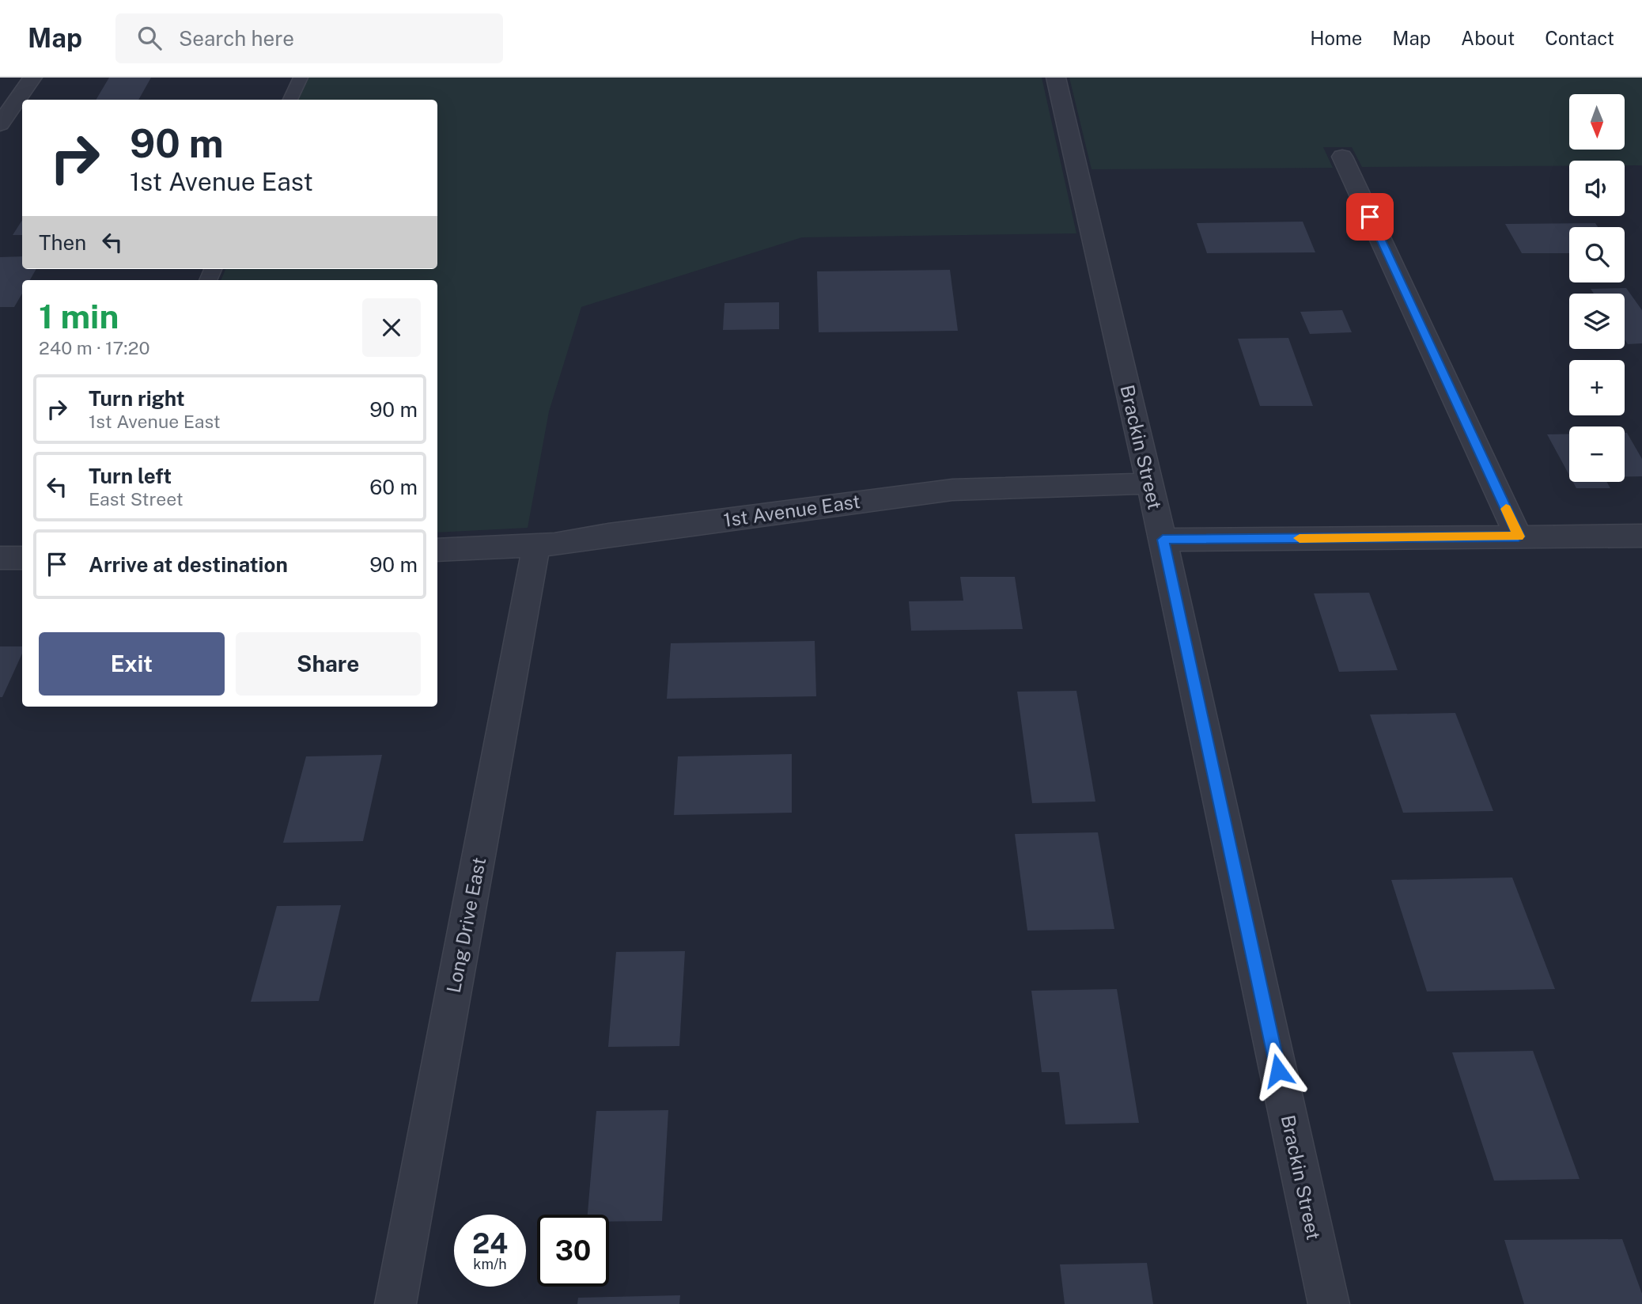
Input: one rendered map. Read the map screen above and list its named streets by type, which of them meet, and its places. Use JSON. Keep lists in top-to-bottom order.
{
  "streets": {
    "street": ["Brackin Street", "1st Avenue East", "Long Drive East"]
  },
  "crossings": [
    ["Brackin Street", "1st Avenue East"],
    ["1st Avenue East", "Long Drive East"]
  ],
  "north": "bottom",
  "page": {
    "header": "Map",
    "search": "Search here",
    "nav": [
      "Home",
      "Map",
      "About",
      "Contact"
    ],
    "map_buttons": ["+", "−"],
    "turn": ["90 m", "1st Avenue East"],
    "then": "Then",
    "heading": ["1 min", "240 m · 17:20"],
    "list": [
      {
        "name": "Turn right",
        "note": "1st Avenue East",
        "value": "90 m"
      },
      {
        "name": "Turn left",
        "note": "East Street",
        "value": "60 m"
      },
      {
        "name": "Arrive at destination",
        "value": "90 m"
      }
    ],
    "buttons": ["Exit", "Share"],
    "speed": "24 km/h",
    "limit": "30"
  }
}
